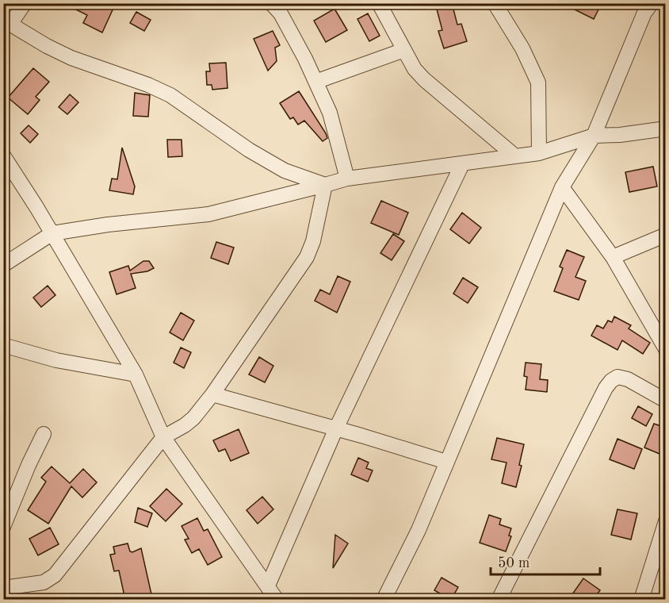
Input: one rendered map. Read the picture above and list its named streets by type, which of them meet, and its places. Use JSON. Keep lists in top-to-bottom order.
{
  "scale_bar": "50 m"
}
